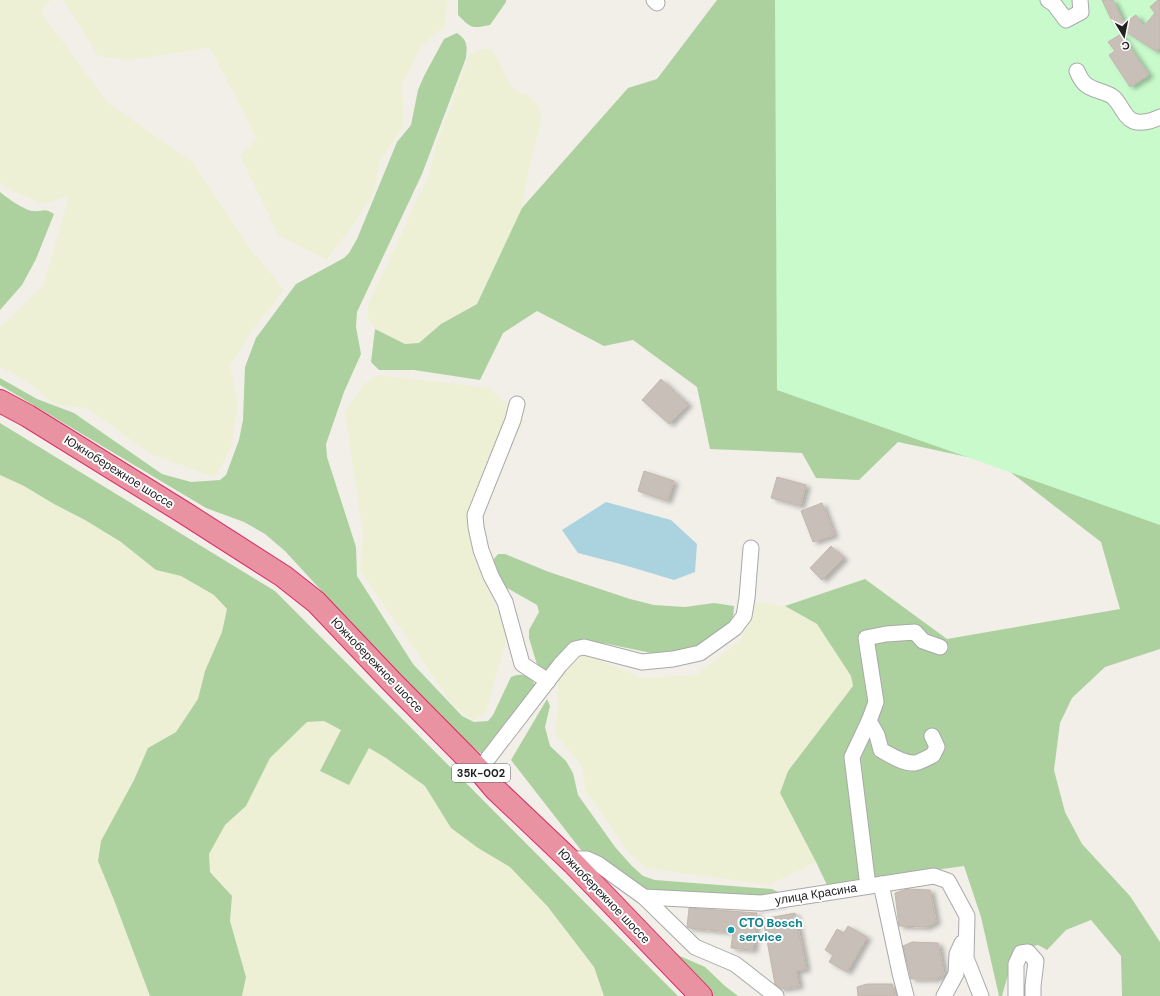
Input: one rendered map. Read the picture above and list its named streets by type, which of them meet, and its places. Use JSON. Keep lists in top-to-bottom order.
{
  "streets": {
    "highway": ["Южнобережное шоссе", "35К-002"],
    "street": ["улица Красина"]
  },
  "places": ["СТО Bosch service"],
  "north": "bottom"
}
